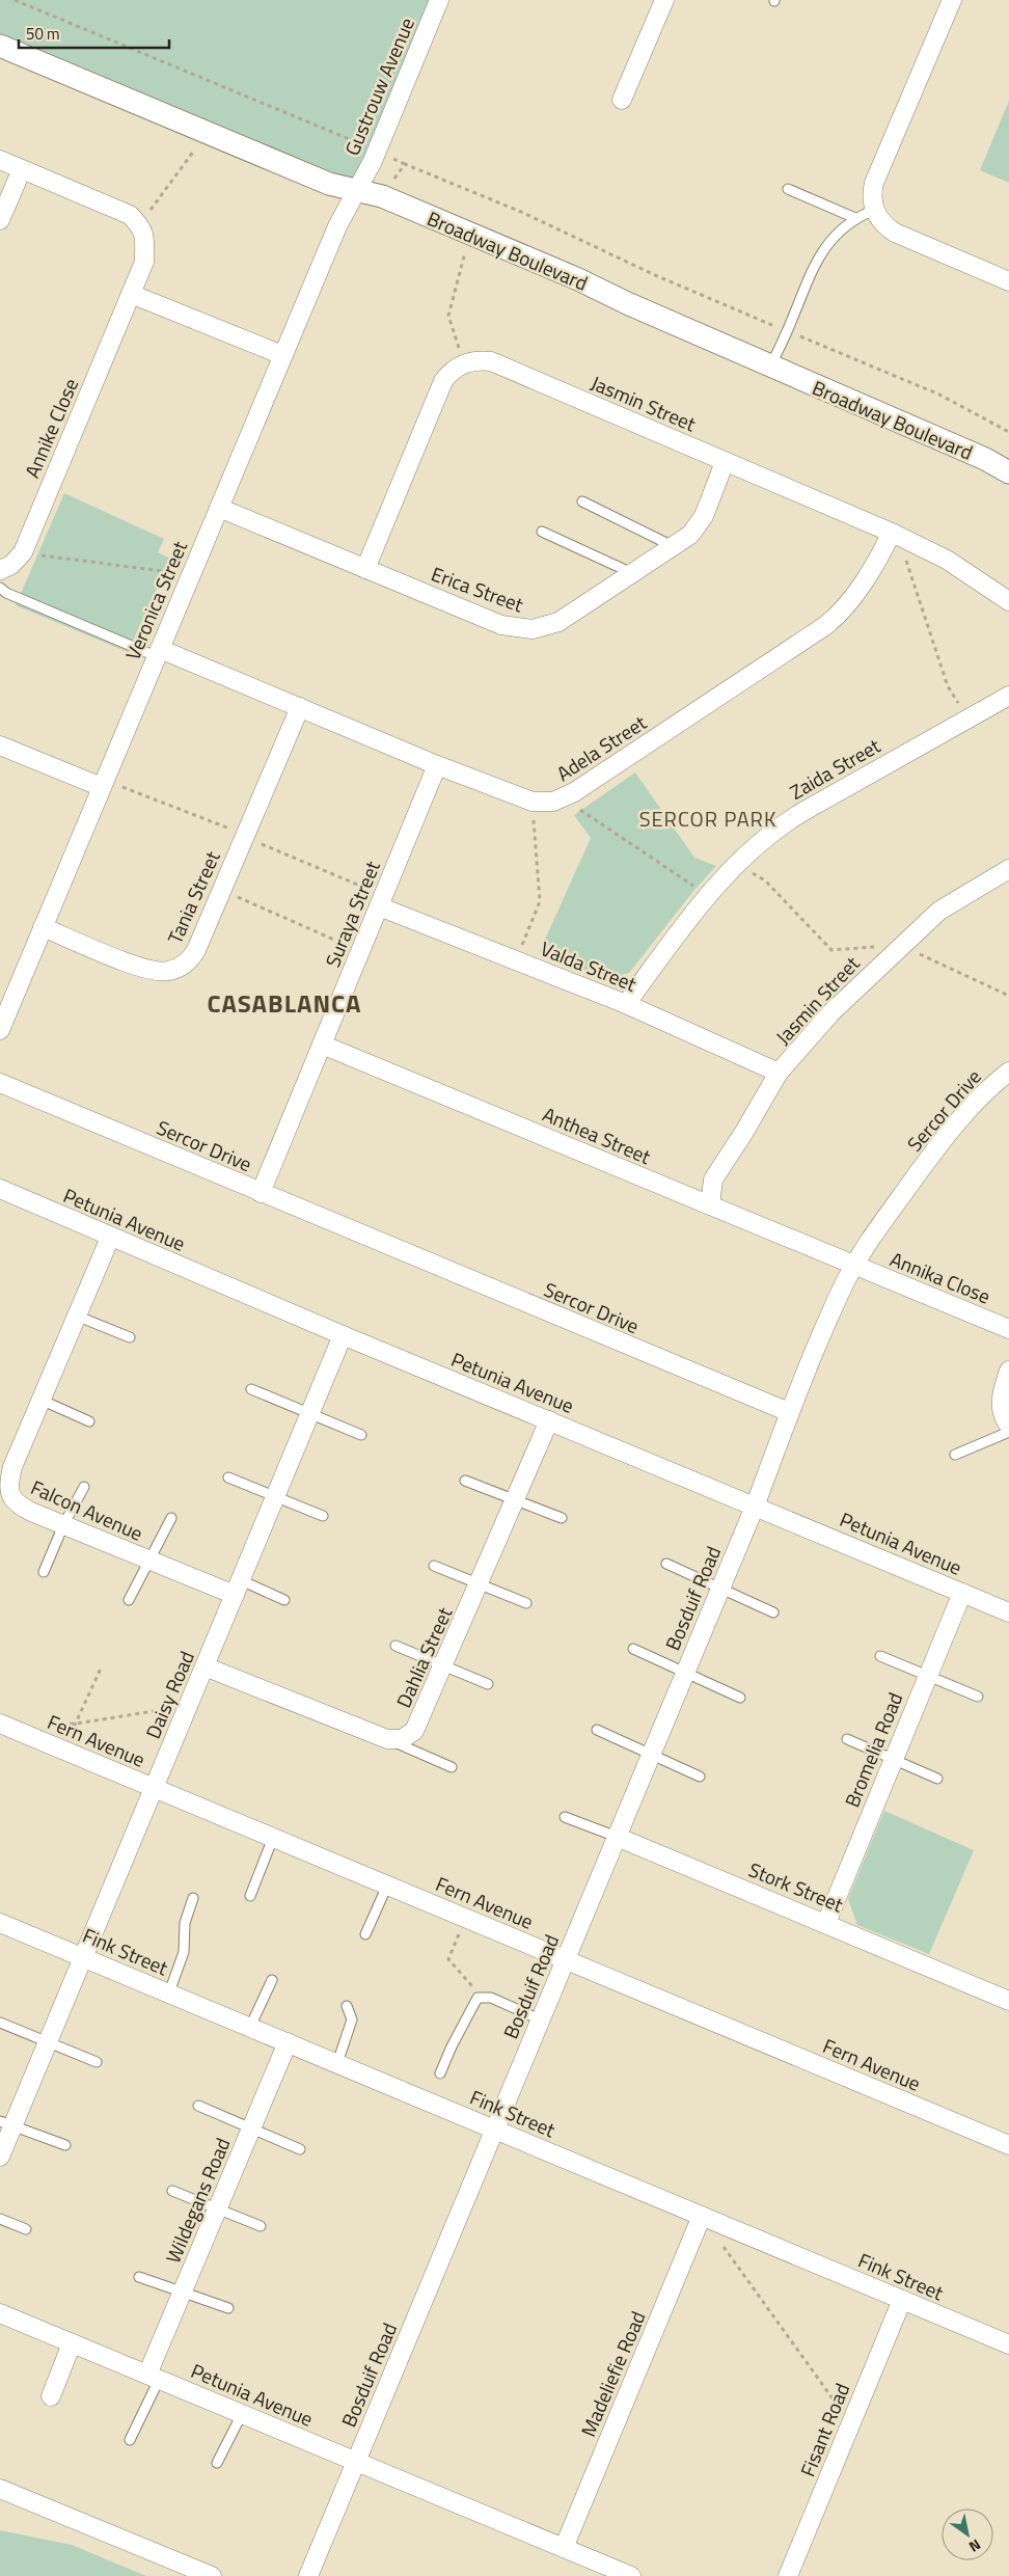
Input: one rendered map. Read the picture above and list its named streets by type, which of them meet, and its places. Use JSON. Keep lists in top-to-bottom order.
{
  "streets": {
    "street": [
      "Gustrouw Avenue",
      "Broadway Boulevard",
      "Jasmin Street",
      "Annike Close",
      "Erica Street",
      "Veronica Street",
      "Adela Street",
      "Zaida Street",
      "Tania Street",
      "Suraya Street",
      "Valda Street",
      "Sercor Drive",
      "Anthea Street",
      "Petunia Avenue",
      "Annika Close",
      "Falcon Avenue",
      "Bosduif Road",
      "Dahlia Street",
      "Daisy Road",
      "Fern Avenue",
      "Bromelia Road",
      "Stork Street",
      "Fink Street",
      "Wildegans Road",
      "Madeliefie Road",
      "Fisant Road"
    ]
  },
  "crossings": [
    ["Gustrouw Avenue", "Broadway Boulevard"],
    ["Gustrouw Avenue", "Veronica Street"],
    ["Broadway Boulevard", "Veronica Street"],
    ["Jasmin Street", "Erica Street"],
    ["Jasmin Street", "Adela Street"],
    ["Jasmin Street", "Valda Street"],
    ["Jasmin Street", "Anthea Street"],
    ["Erica Street", "Veronica Street"],
    ["Veronica Street", "Adela Street"],
    ["Veronica Street", "Tania Street"],
    ["Adela Street", "Tania Street"],
    ["Adela Street", "Suraya Street"],
    ["Zaida Street", "Valda Street"],
    ["Suraya Street", "Valda Street"],
    ["Suraya Street", "Sercor Drive"],
    ["Suraya Street", "Anthea Street"],
    ["Sercor Drive", "Anthea Street"],
    ["Sercor Drive", "Annika Close"],
    ["Sercor Drive", "Bosduif Road"],
    ["Anthea Street", "Annika Close"],
    ["Petunia Avenue", "Falcon Avenue"],
    ["Petunia Avenue", "Bosduif Road"],
    ["Petunia Avenue", "Dahlia Street"],
    ["Petunia Avenue", "Daisy Road"],
    ["Petunia Avenue", "Bromelia Road"],
    ["Petunia Avenue", "Wildegans Road"],
    ["Petunia Avenue", "Madeliefie Road"],
    ["Falcon Avenue", "Daisy Road"],
    ["Bosduif Road", "Fern Avenue"],
    ["Bosduif Road", "Stork Street"],
    ["Bosduif Road", "Fink Street"],
    ["Daisy Road", "Fern Avenue"],
    ["Daisy Road", "Fink Street"],
    ["Bromelia Road", "Stork Street"],
    ["Fink Street", "Wildegans Road"],
    ["Fink Street", "Madeliefie Road"],
    ["Fink Street", "Fisant Road"]
  ],
  "districts": ["SERCOR PARK", "CASABLANCA"],
  "scale_bar": "50 m",
  "north": "bottom right"
}
